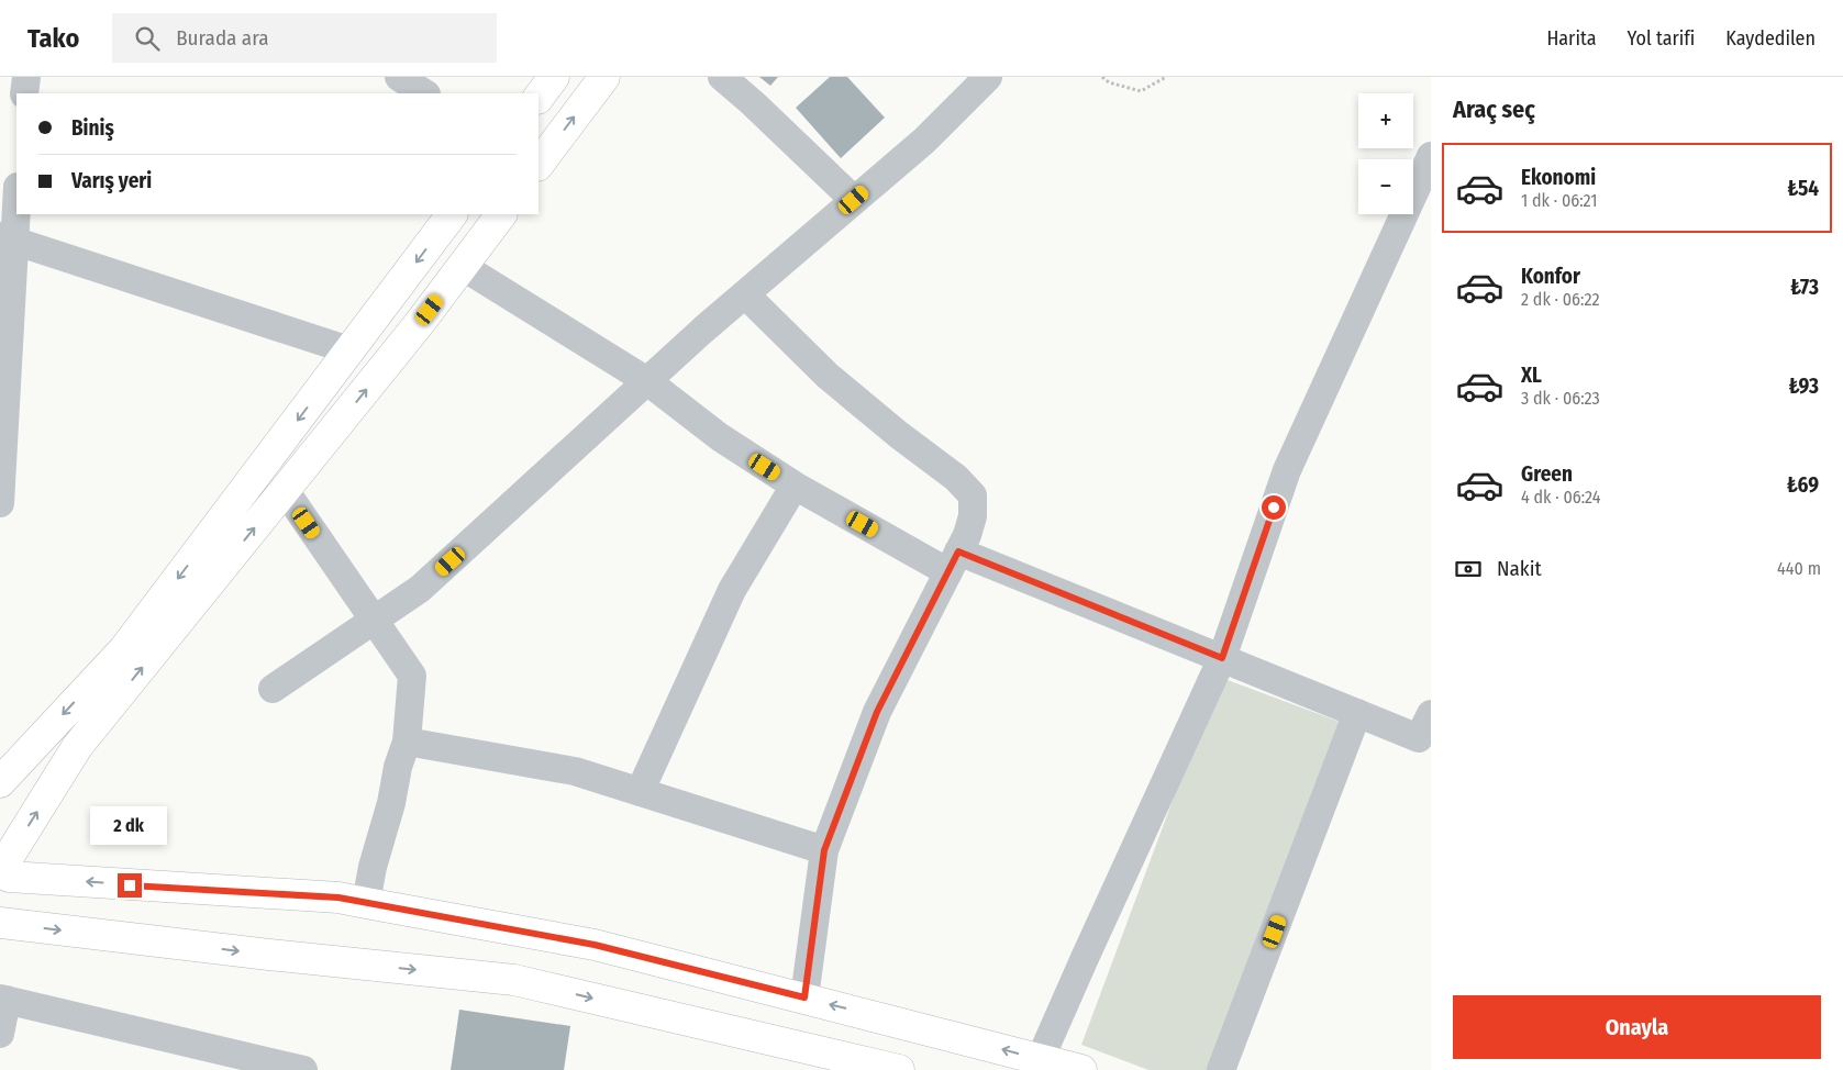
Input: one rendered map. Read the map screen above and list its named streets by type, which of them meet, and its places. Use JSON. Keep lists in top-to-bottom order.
{
  "page": {
    "header": "Tako",
    "search": "Burada ara",
    "nav": ["Harita", "Yol tarifi", "Kaydedilen"],
    "heading": "Araç seç",
    "map_buttons": ["+", "−"],
    "banner": ["Biniş", "Varış yeri"],
    "list": [
      {
        "name": "Ekonomi",
        "note": "1 dk · 06:21",
        "value": "₺54"
      },
      {
        "name": "Konfor",
        "note": "2 dk · 06:22",
        "value": "₺73"
      },
      {
        "name": "XL",
        "note": "3 dk · 06:23",
        "value": "₺93"
      },
      {
        "name": "Green",
        "note": "4 dk · 06:24",
        "value": "₺69"
      }
    ],
    "pay": ["Nakit", "440 m"],
    "bubble": "2 dk",
    "buttons": "Onayla"
  }
}
